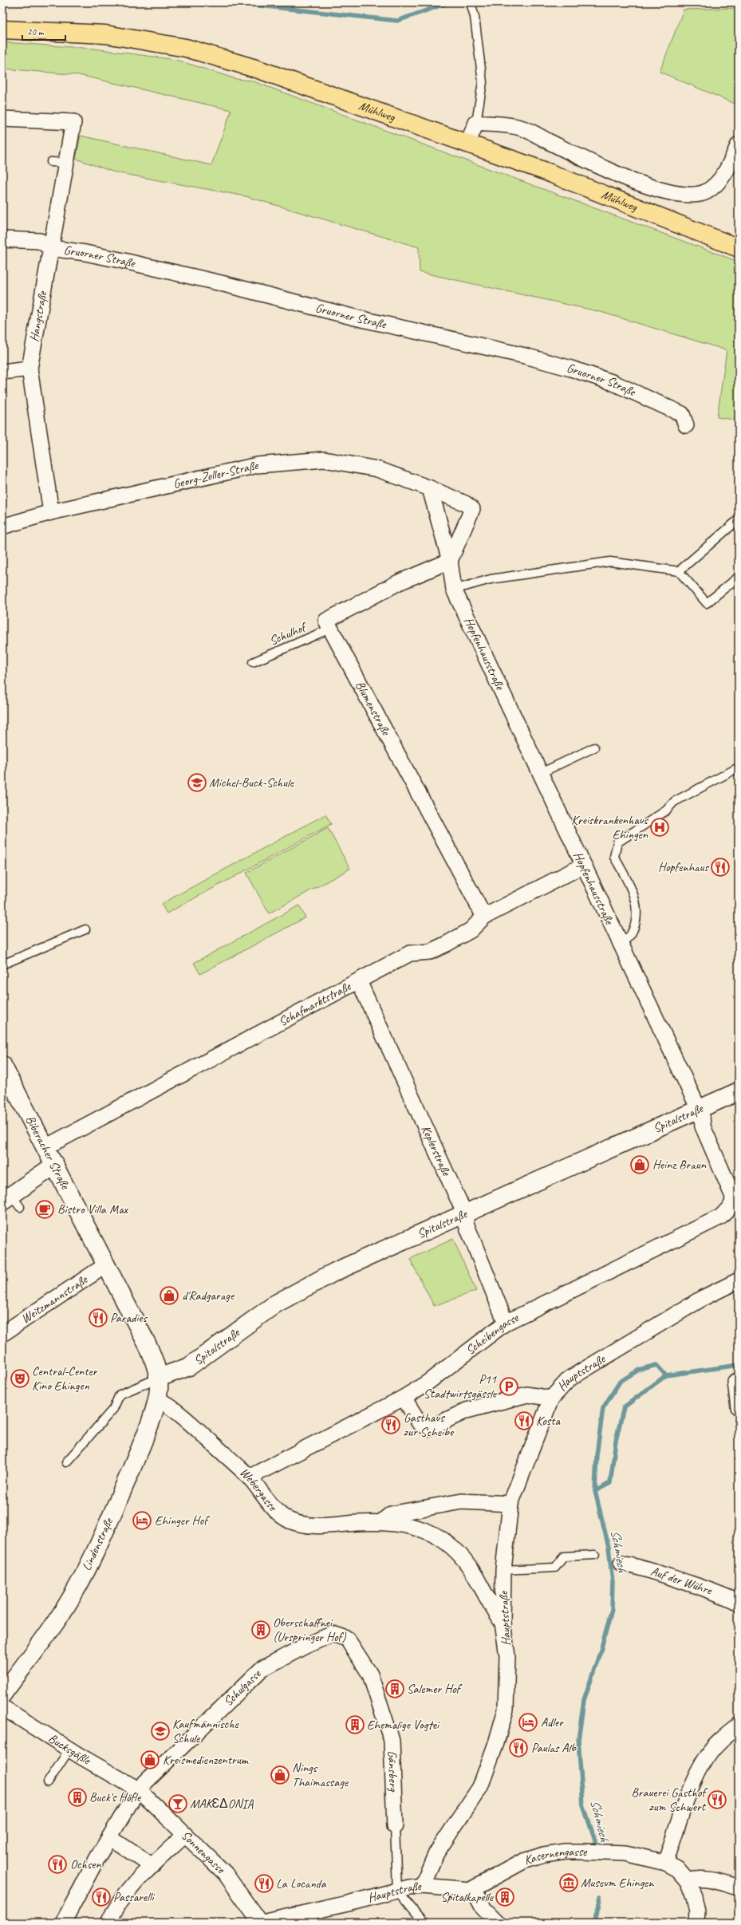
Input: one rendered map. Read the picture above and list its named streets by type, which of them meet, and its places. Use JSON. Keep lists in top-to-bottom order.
{
  "streets": {
    "main road": ["Mühlweg"],
    "street": [
      "Gruorner Straße",
      "Hangstraße",
      "Georg-Zoller-Straße",
      "Hopfenhausstraße",
      "Blumenstraße",
      "Schafmarktstraße",
      "Spitalstraße",
      "Keplerstraße",
      "Biberacher Straße",
      "Weitzmannstraße",
      "Scheibengasse",
      "Hauptstraße",
      "Webergasse",
      "Lindenstraße",
      "Auf der Wühre",
      "Schulgasse",
      "Bucksgäßle",
      "Gänsberg",
      "Sonnengasse",
      "Kasernengasse"
    ],
    "lane": ["Schulhof"]
  },
  "crossings": [
    ["Gruorner Straße", "Hangstraße"],
    ["Hangstraße", "Georg-Zoller-Straße"],
    ["Georg-Zoller-Straße", "Hopfenhausstraße"],
    ["Schulhof", "Blumenstraße"],
    ["Hopfenhausstraße", "Schafmarktstraße"],
    ["Hopfenhausstraße", "Spitalstraße"],
    ["Hopfenhausstraße", "Scheibengasse"],
    ["Blumenstraße", "Schafmarktstraße"],
    ["Schafmarktstraße", "Keplerstraße"],
    ["Schafmarktstraße", "Biberacher Straße"],
    ["Spitalstraße", "Keplerstraße"],
    ["Spitalstraße", "Biberacher Straße"],
    ["Spitalstraße", "Lindenstraße"],
    ["Keplerstraße", "Scheibengasse"],
    ["Biberacher Straße", "Weitzmannstraße"],
    ["Biberacher Straße", "Lindenstraße"],
    ["Scheibengasse", "Webergasse"],
    ["Hauptstraße", "Webergasse"],
    ["Hauptstraße", "Gänsberg"],
    ["Hauptstraße", "Sonnengasse"],
    ["Webergasse", "Lindenstraße"],
    ["Schulgasse", "Bucksgäßle"],
    ["Schulgasse", "Gänsberg"],
    ["Schulgasse", "Sonnengasse"],
    ["Bucksgäßle", "Sonnengasse"]
  ],
  "water": ["Schmiech"],
  "places": {
    "school or university": ["Michel-Buck-Schule", "Kaufmännische Schule"],
    "hospital": ["Kreiskrankenhaus Ehingen"],
    "restaurant": [
      "Hopfenhaus",
      "Paradies",
      "Kosta",
      "Gasthaus zur Scheibe",
      "Paulas Alb",
      "Brauerei Gasthof zum Schwert",
      "Ochsen",
      "La Locanda",
      "Passarelli"
    ],
    "shop": [
      "Heinz Braun",
      "d'Radgarage",
      "Kreismedienzentrum",
      "Nings Thaimassage"
    ],
    "cafe": ["Bistro Villa Max"],
    "theatre": ["Central-Center Kino Ehingen"],
    "parking": ["P11 Stadtwirtsgässle"],
    "hotel": ["Ehinger Hof", "Adler"],
    "building": [
      "Oberschaffnei (Urspringer Hof)",
      "Salemer Hof",
      "Ehemalige Vogtei",
      "Buck's Höfle",
      "Spitalkapelle"
    ],
    "bar": ["MAKƐΔONIA"],
    "museum": ["Museum Ehingen"]
  },
  "scale_bar": "20 m"
}
